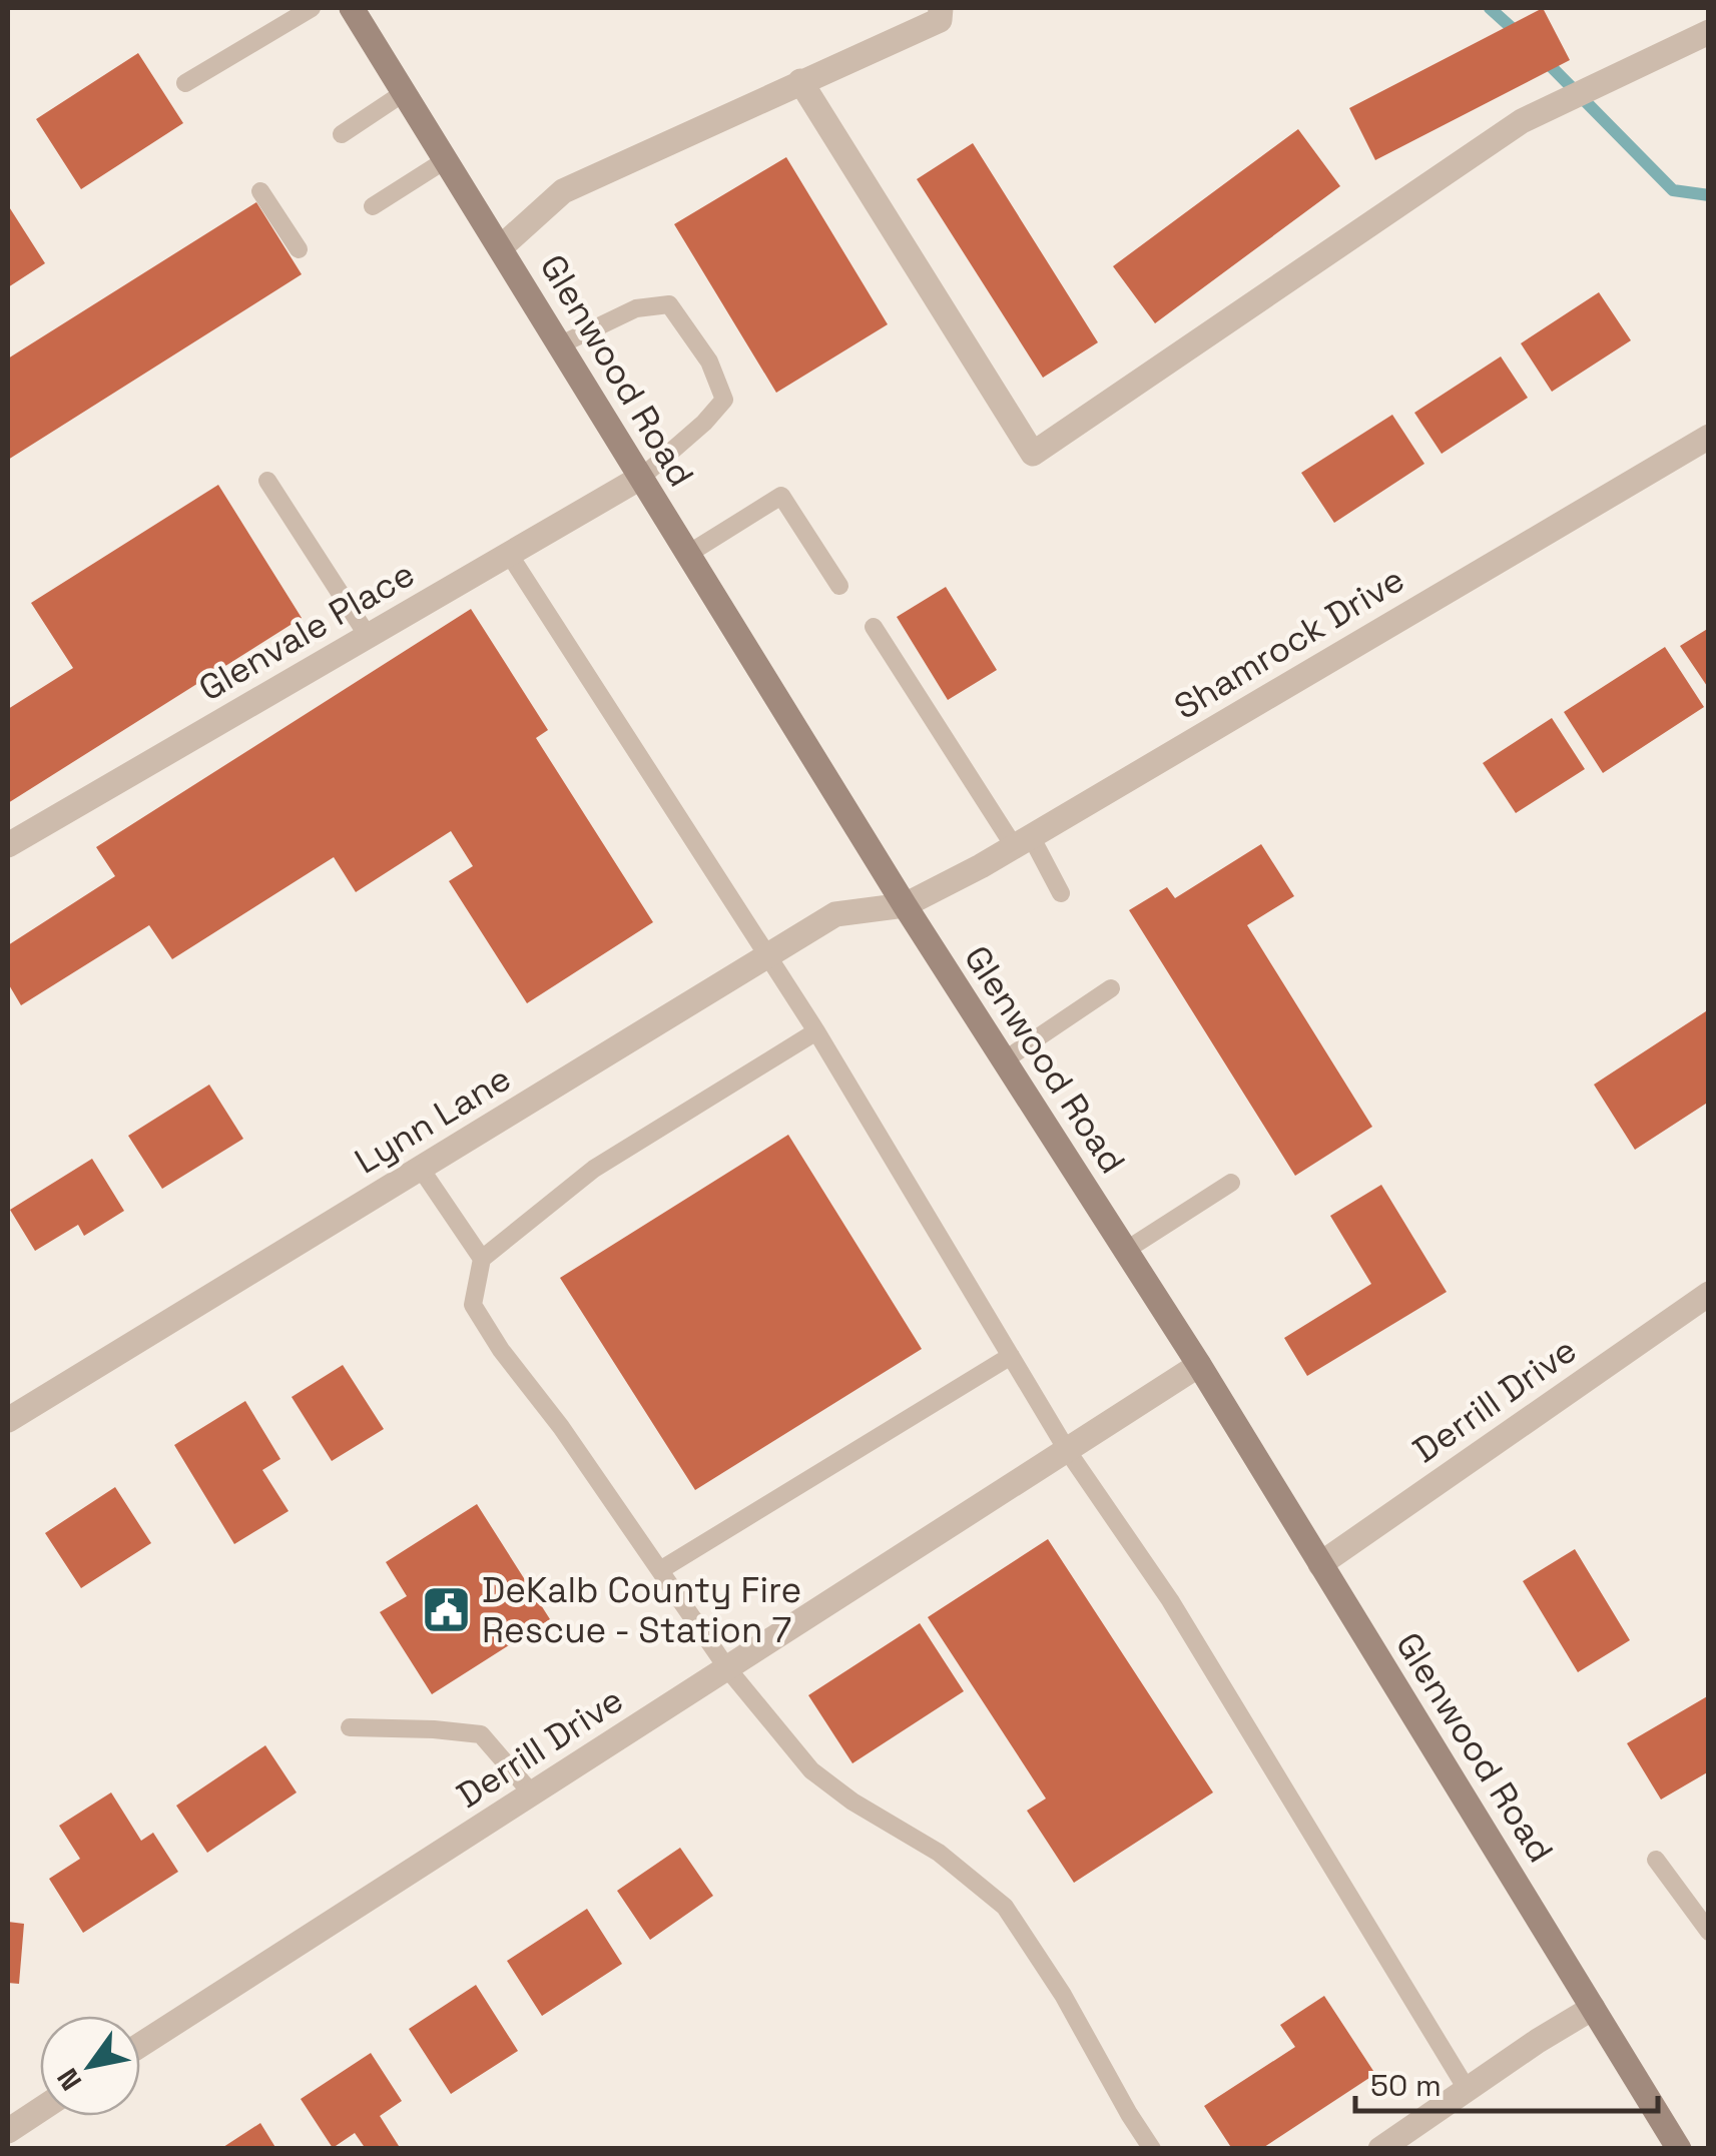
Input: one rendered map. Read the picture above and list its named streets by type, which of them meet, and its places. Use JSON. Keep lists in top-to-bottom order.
{
  "streets": {
    "main road": ["Glenwood Road"],
    "street": [
      "Glenvale Place",
      "Shamrock Drive",
      "Lynn Lane",
      "Derrill Drive"
    ]
  },
  "crossings": [
    ["Glenwood Road", "Glenvale Place"],
    ["Glenwood Road", "Shamrock Drive"],
    ["Glenwood Road", "Lynn Lane"],
    ["Glenwood Road", "Derrill Drive"],
    ["Shamrock Drive", "Lynn Lane"]
  ],
  "places": {
    "public building": ["DeKalb County Fire Rescue - Station 7"]
  },
  "scale_bar": "50 m",
  "north": "bottom left"
}
